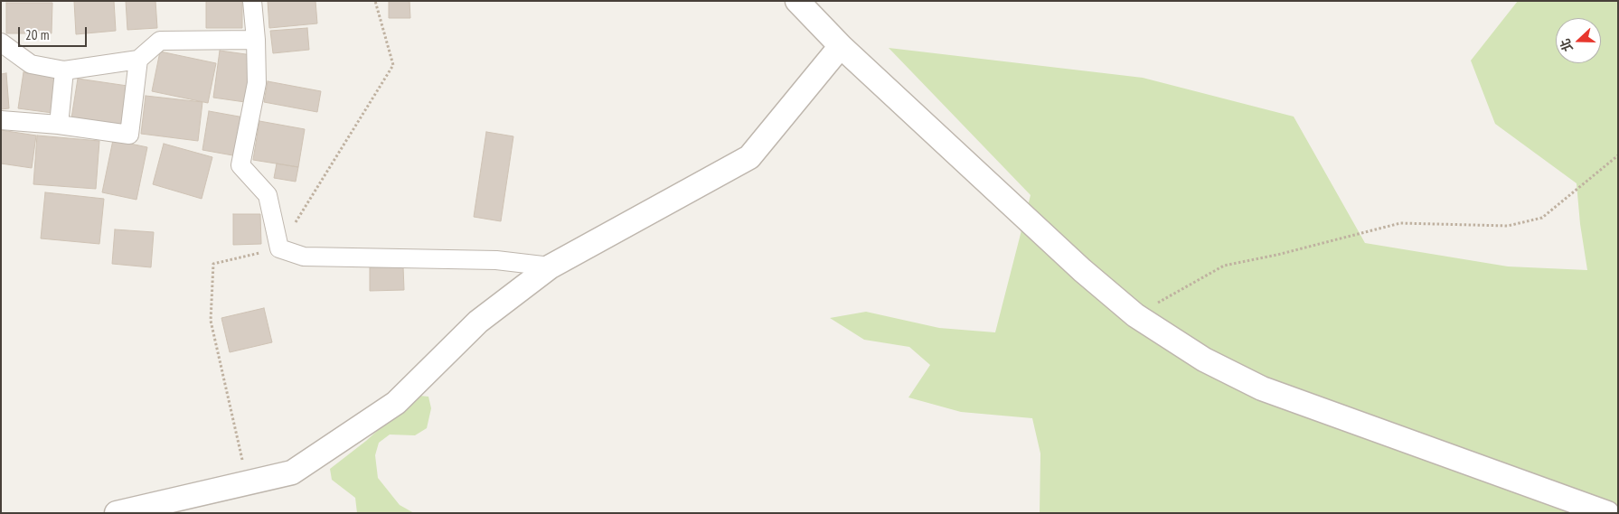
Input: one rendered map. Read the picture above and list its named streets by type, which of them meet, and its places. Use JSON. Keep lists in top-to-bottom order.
{
  "scale_bar": "20 m",
  "north": "left"
}
